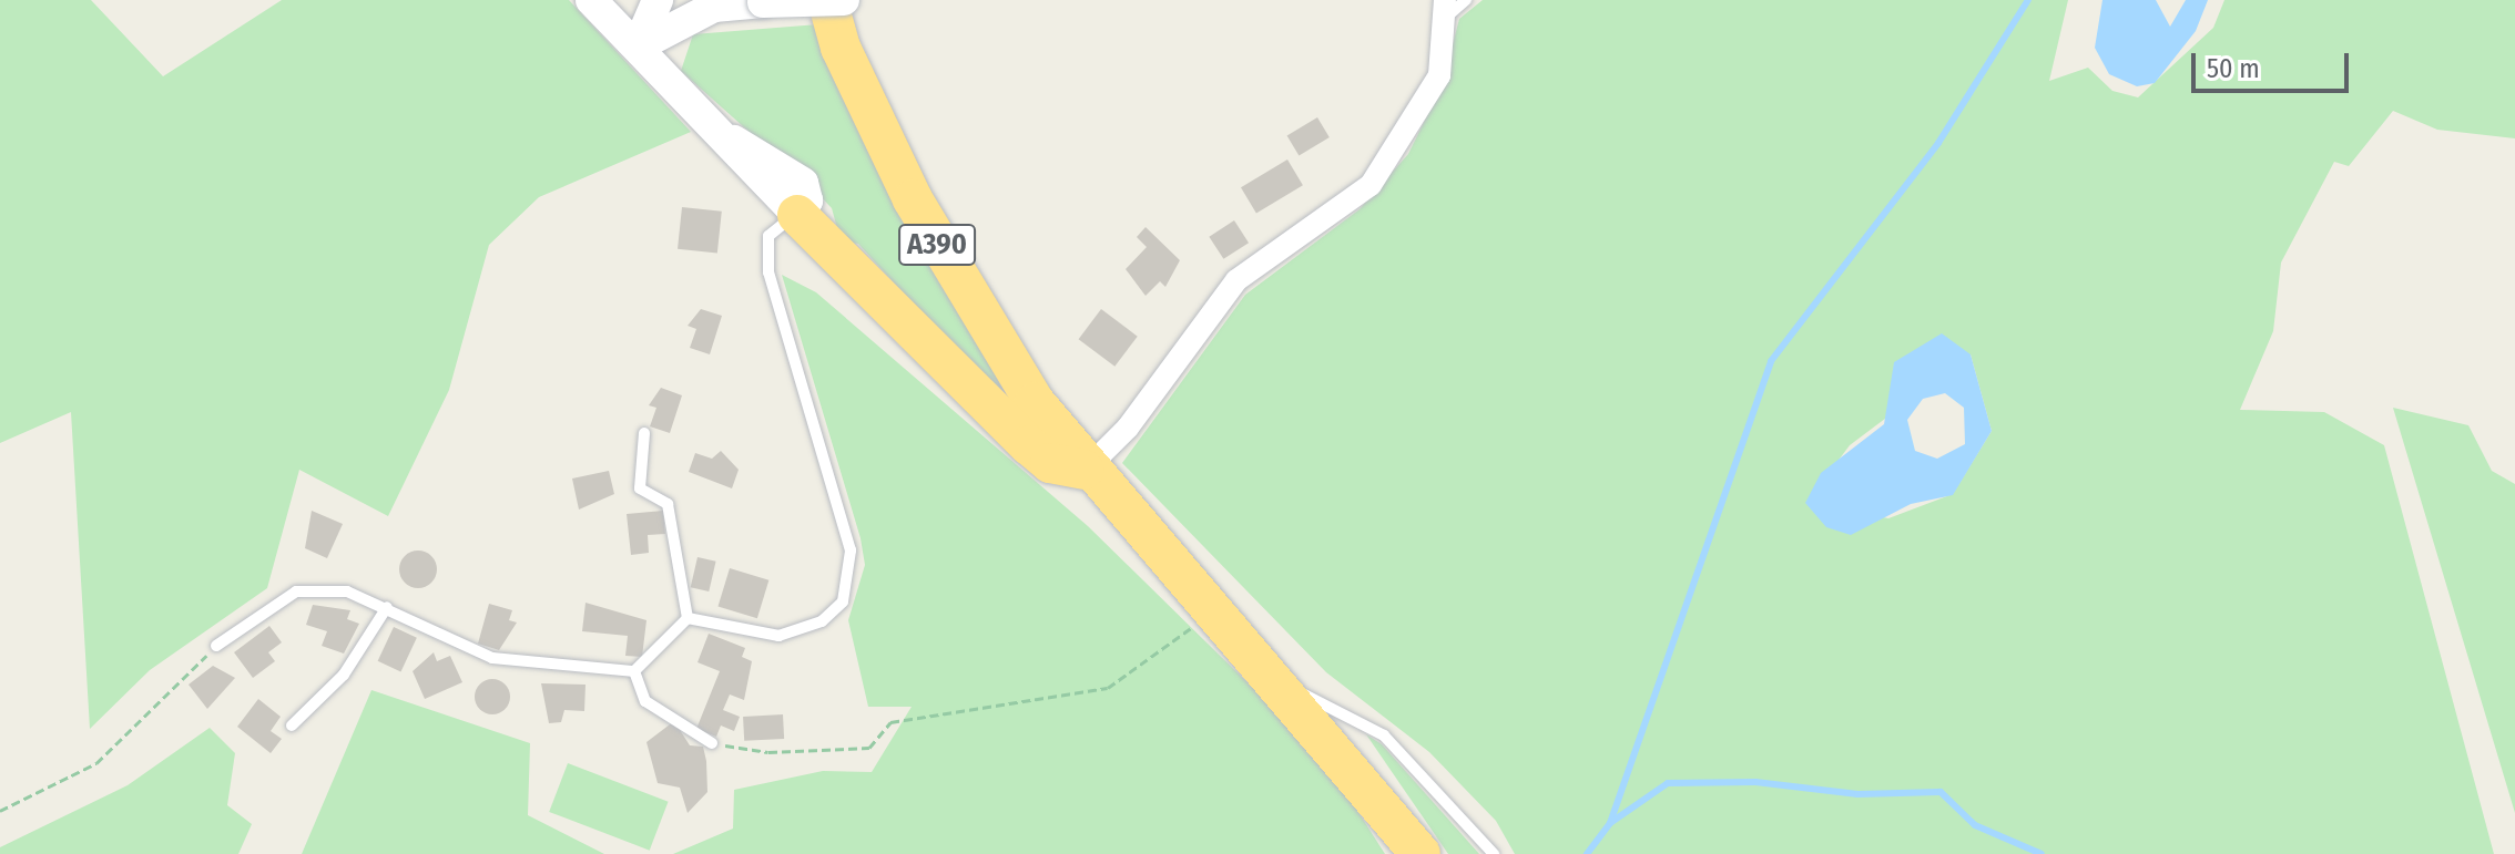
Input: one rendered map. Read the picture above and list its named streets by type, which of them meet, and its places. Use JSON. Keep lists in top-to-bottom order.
{
  "streets": {
    "highway": ["A390"]
  },
  "scale_bar": "50 m"
}
